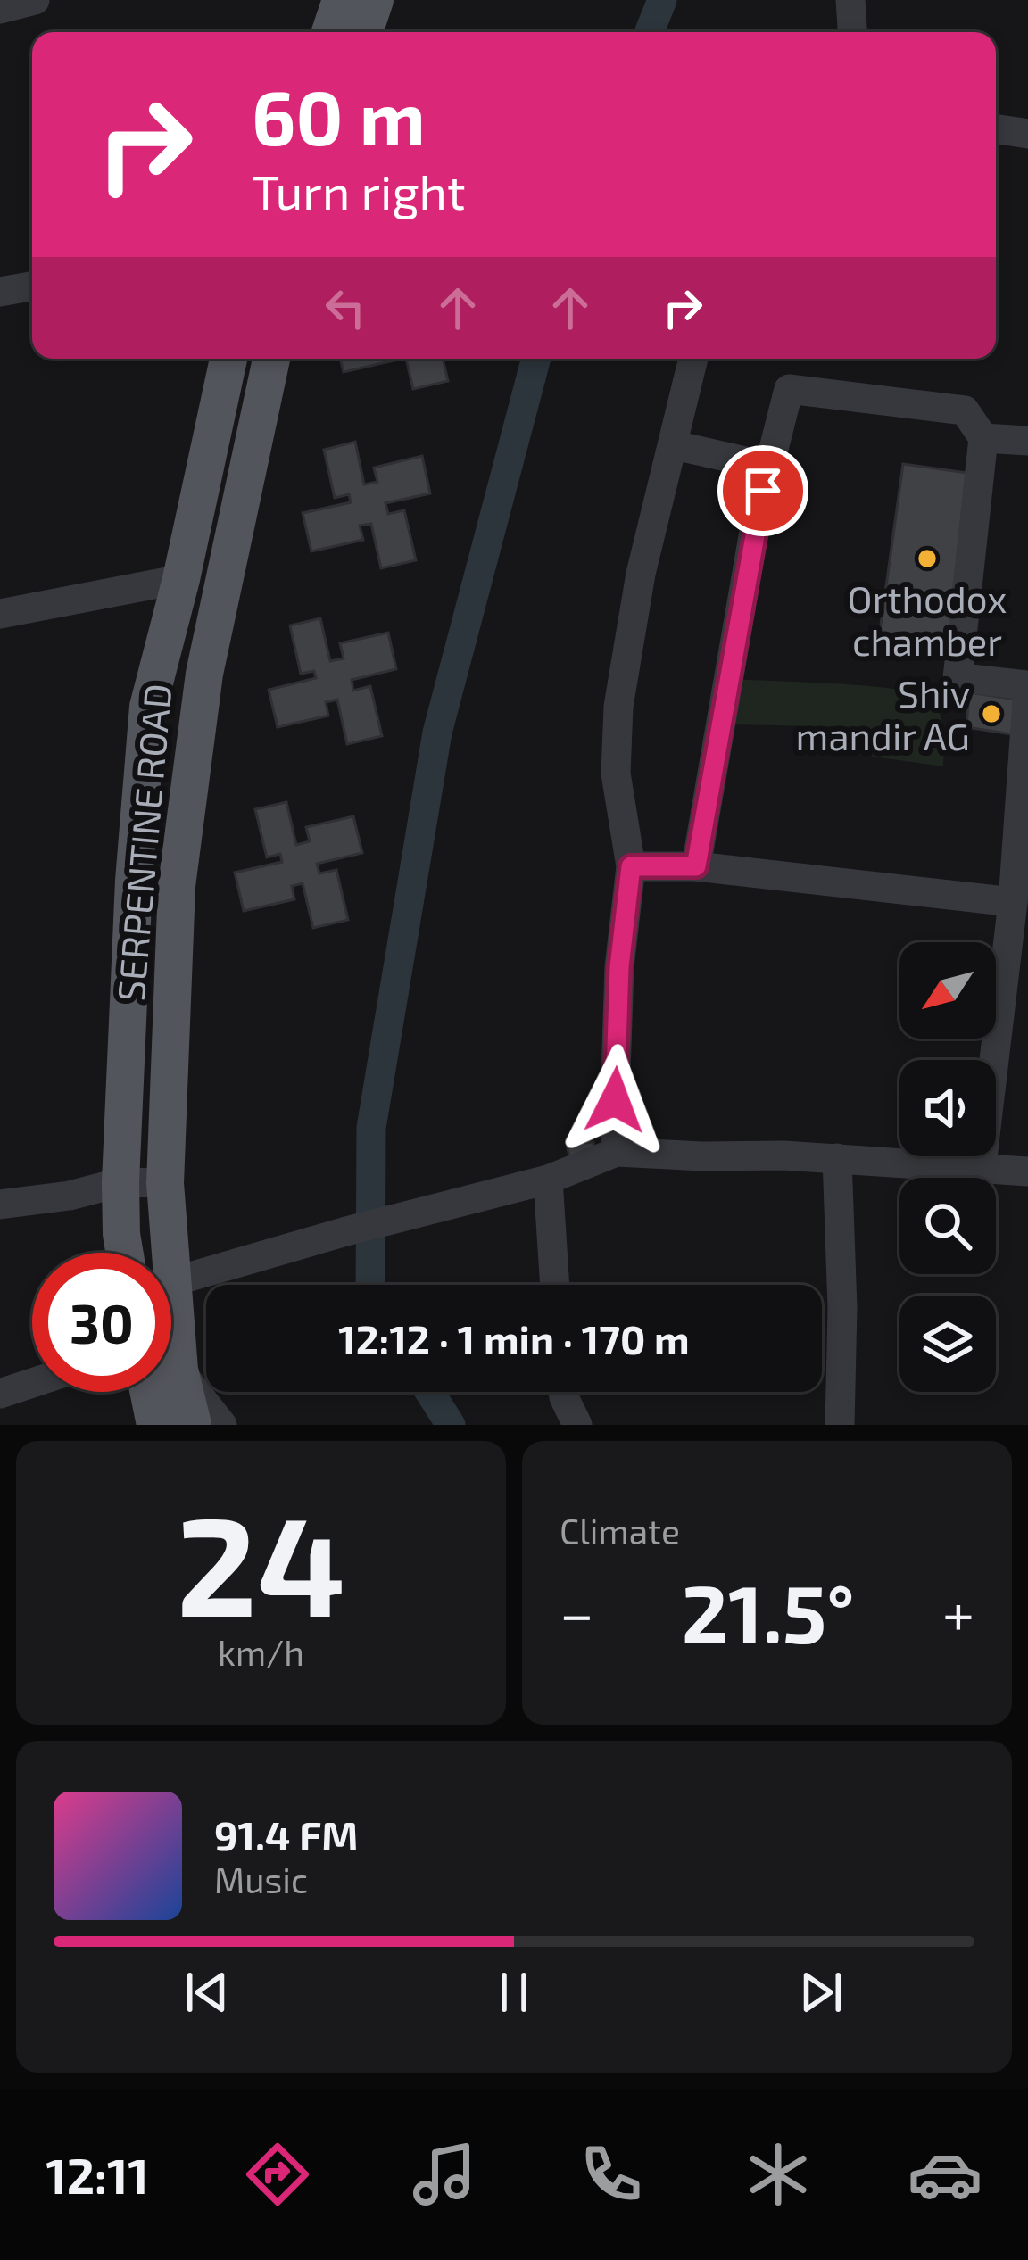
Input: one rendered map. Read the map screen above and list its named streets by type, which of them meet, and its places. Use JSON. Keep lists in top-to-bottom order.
{
  "streets": {
    "main road": ["SERPENTINE ROAD"]
  },
  "places": ["Orthodox chamber", "Shiv mandir AG"],
  "north": "bottom left",
  "page": {
    "turn": ["60 m", "Turn right"],
    "limit": "30",
    "trip": "12:12 · 1 min · 170 m",
    "tile": [
      ["24", "km/h"],
      "Climate"
    ],
    "heat": ["−", "21.5°", "+"],
    "song": ["91.4 FM", "Music"],
    "tabs": "12:11"
  }
}
